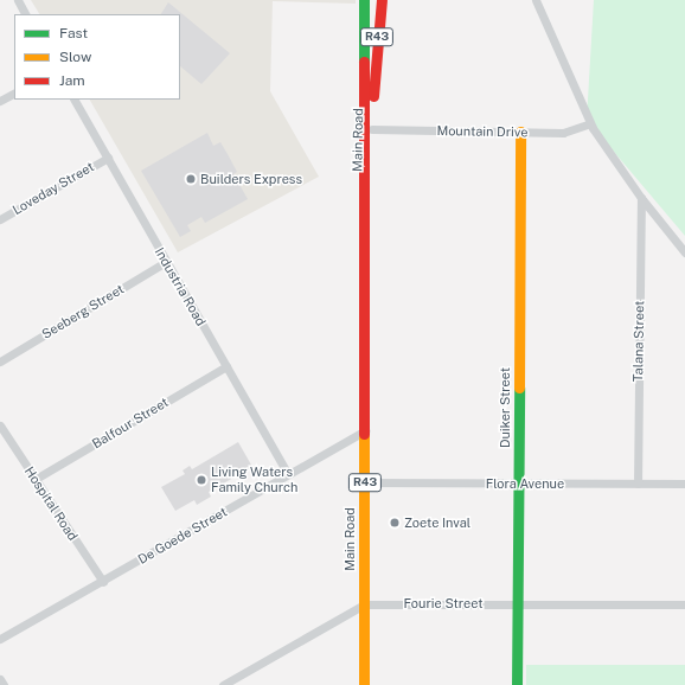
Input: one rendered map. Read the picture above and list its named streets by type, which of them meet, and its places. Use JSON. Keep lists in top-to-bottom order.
{
  "streets": {
    "main road": ["R43", "Main Road", "Duiker Street"],
    "street": [
      "Mountain Drive",
      "Loveday Street",
      "Industria Road",
      "Seeberg Street",
      "Talana Street",
      "Balfour Street",
      "Flora Avenue",
      "Hospital Road",
      "De Goede Street",
      "Fourie Street"
    ]
  },
  "crossings": [
    ["Mountain Drive", "Main Road"],
    ["Mountain Drive", "Duiker Street"],
    ["Main Road", "Flora Avenue"],
    ["Main Road", "De Goede Street"],
    ["Main Road", "Fourie Street"],
    ["Loveday Street", "Industria Road"],
    ["Industria Road", "Seeberg Street"],
    ["Industria Road", "Balfour Street"],
    ["Industria Road", "De Goede Street"],
    ["Talana Street", "Flora Avenue"],
    ["Duiker Street", "Flora Avenue"],
    ["Duiker Street", "Fourie Street"],
    ["Balfour Street", "Hospital Road"],
    ["Hospital Road", "De Goede Street"]
  ],
  "places": ["Builders Express", "Living Waters Family Church", "Zoete Inval"],
  "legend": ["Fast", "Slow", "Jam"]
}
